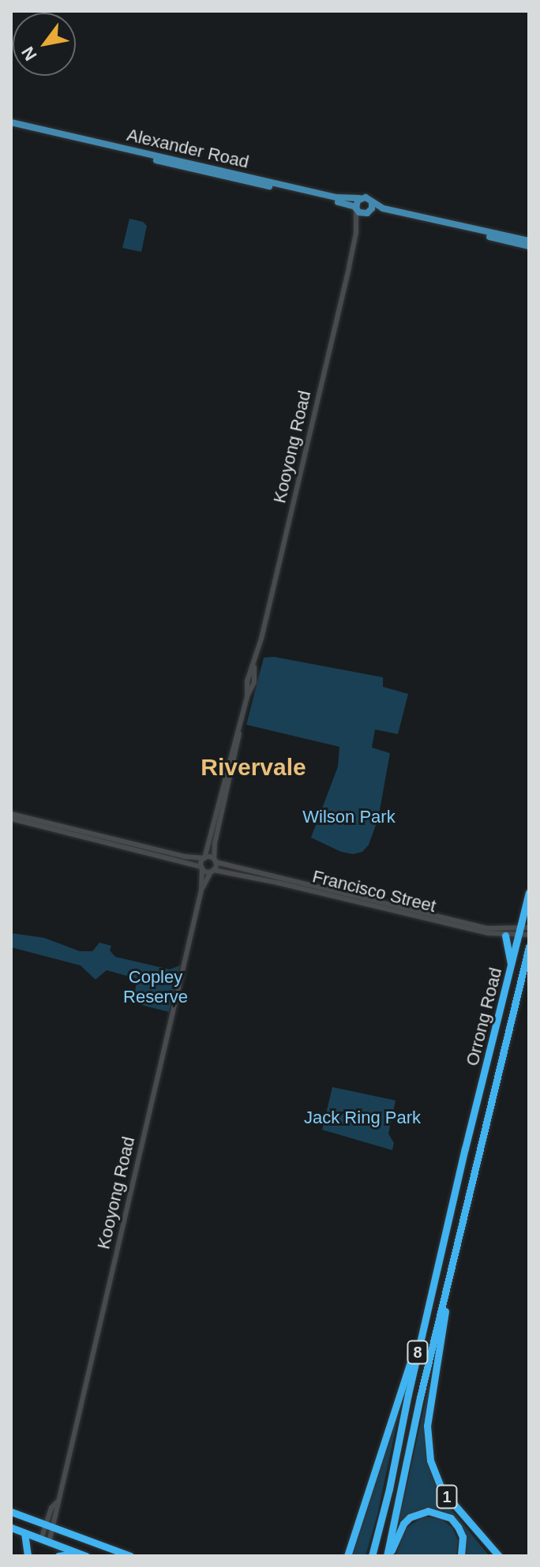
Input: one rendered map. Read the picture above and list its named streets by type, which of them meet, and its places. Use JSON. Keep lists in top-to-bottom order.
{
  "streets": {
    "highway": ["Orrong Road", "8", "1"],
    "main road": ["Alexander Road"],
    "street": ["Kooyong Road", "Francisco Street"]
  },
  "crossings": [
    ["Alexander Road", "Kooyong Road"],
    ["Kooyong Road", "Francisco Street"],
    ["Francisco Street", "Orrong Road"],
    ["Orrong Road", "8"],
    ["Orrong Road", "1"],
    ["8", "1"]
  ],
  "districts": ["Rivervale"],
  "parks": ["Wilson Park", "Copley Reserve", "Jack Ring Park"],
  "north": "bottom left"
}
